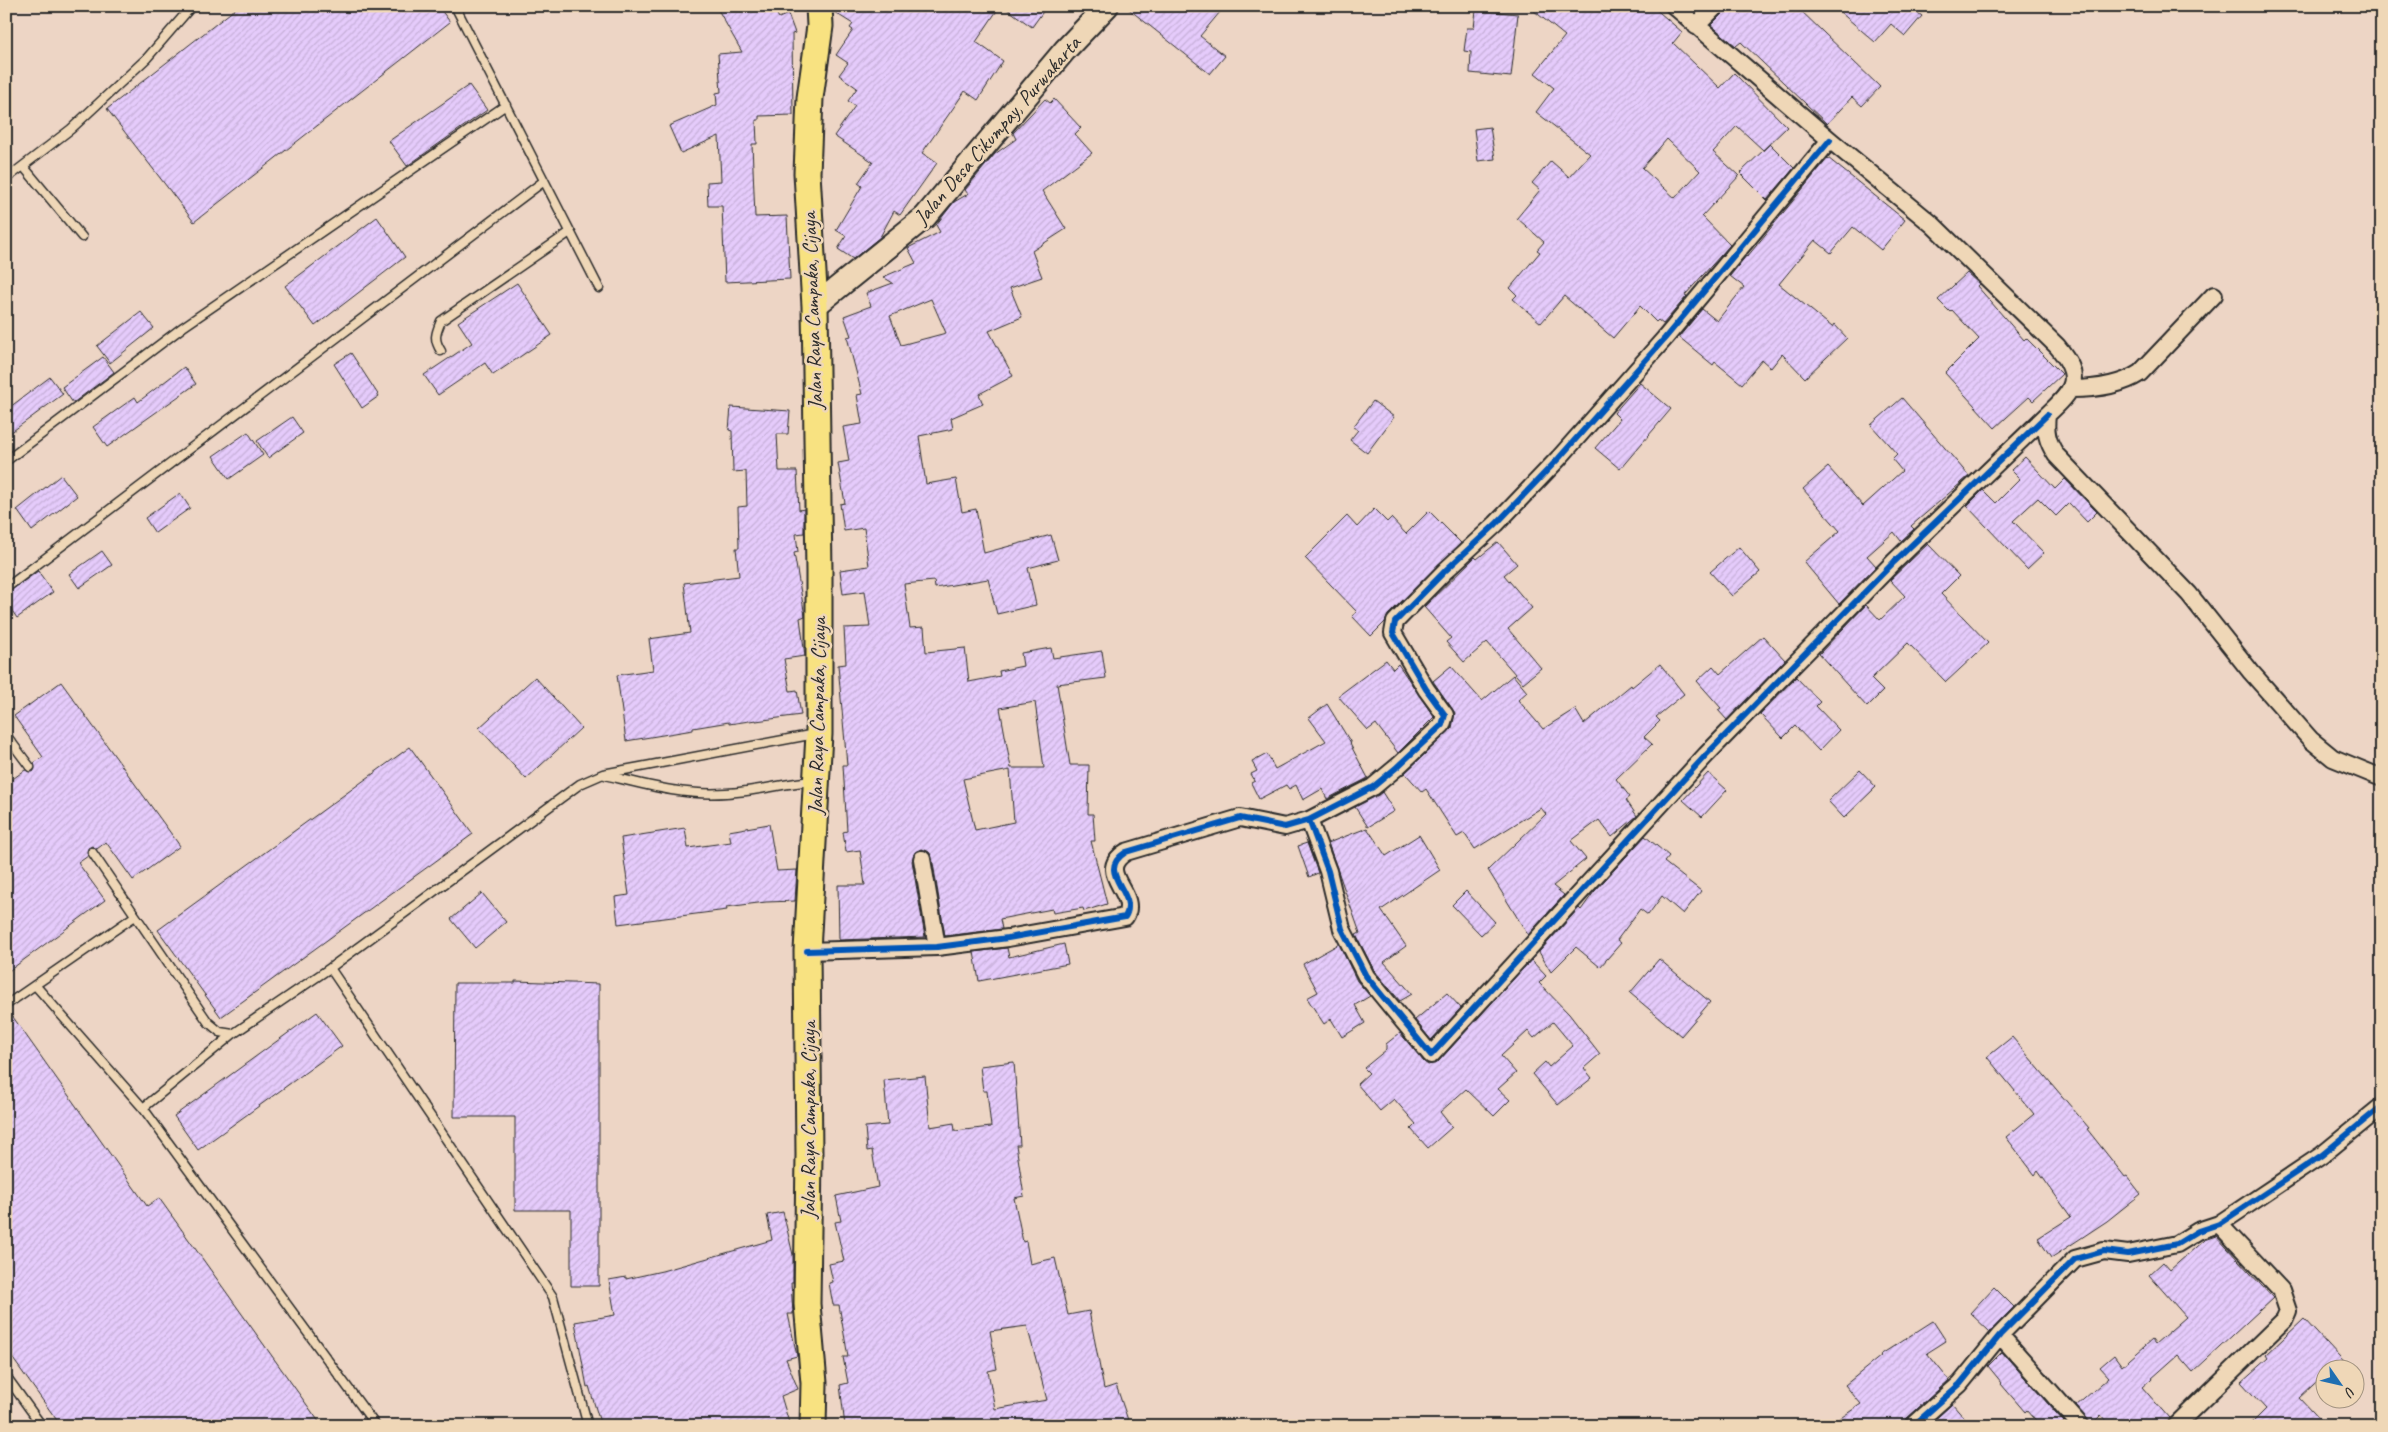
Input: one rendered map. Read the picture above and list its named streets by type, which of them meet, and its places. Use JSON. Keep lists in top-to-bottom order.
{
  "streets": {
    "main road": ["Jalan Raya Campaka, Cijaya"],
    "street": ["Jalan Desa Cikumpay, Purwakarta"]
  },
  "crossings": [
    ["Jalan Desa Cikumpay, Purwakarta", "Jalan Raya Campaka, Cijaya"]
  ],
  "north": "bottom right"
}
